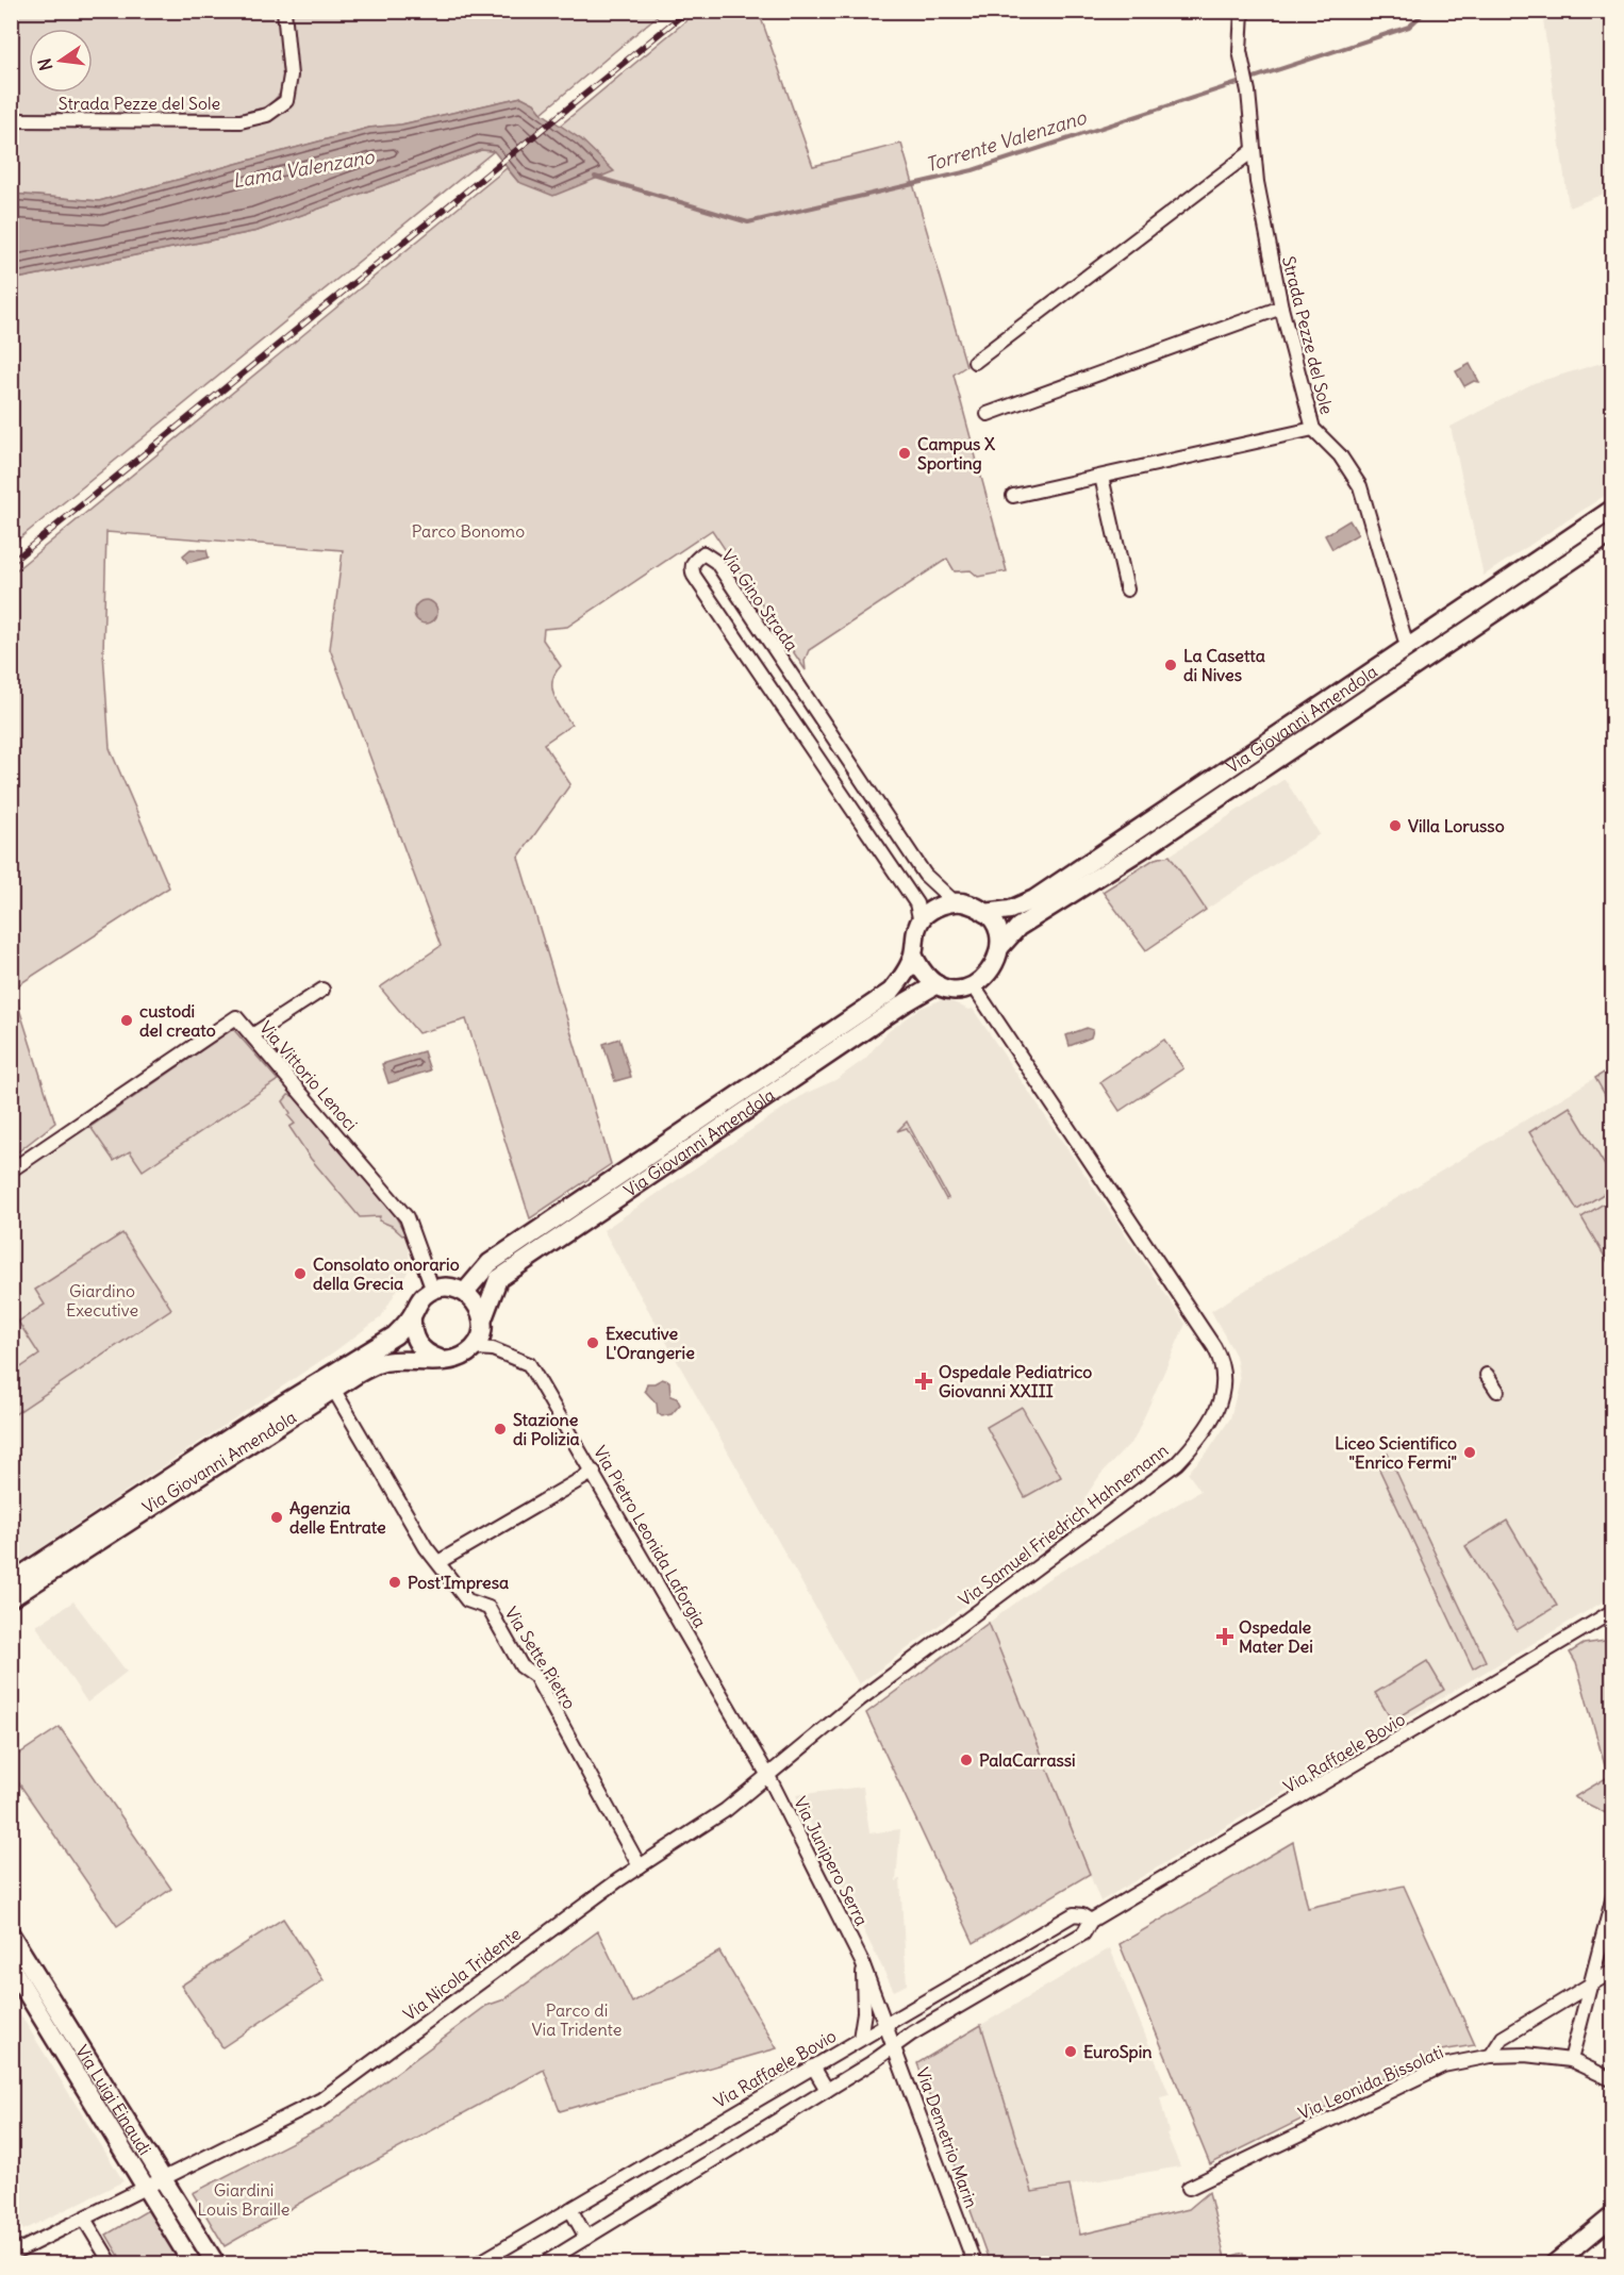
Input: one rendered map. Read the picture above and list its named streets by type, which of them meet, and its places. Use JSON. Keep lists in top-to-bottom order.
{
  "streets": {
    "main road": ["Via Giovanni Amendola", "Via Luigi Einaudi"],
    "street": [
      "Strada Pezze del Sole",
      "Via Gino Strada",
      "Via Vittorio Lenoci",
      "Via Samuel Friedrich Hahnemann",
      "Via Pietro Leonida Laforgia",
      "Via Sette Pietro",
      "Via Raffaele Bovio",
      "Via Junipero Serra",
      "Via Nicola Tridente",
      "Via Leonida Bissolati",
      "Via Demetrio Marin"
    ]
  },
  "crossings": [
    ["Strada Pezze del Sole", "Via Giovanni Amendola"],
    ["Via Gino Strada", "Via Giovanni Amendola"],
    ["Via Gino Strada", "Via Samuel Friedrich Hahnemann"],
    ["Via Giovanni Amendola", "Via Vittorio Lenoci"],
    ["Via Giovanni Amendola", "Via Samuel Friedrich Hahnemann"],
    ["Via Giovanni Amendola", "Via Pietro Leonida Laforgia"],
    ["Via Giovanni Amendola", "Via Sette Pietro"],
    ["Via Vittorio Lenoci", "Via Pietro Leonida Laforgia"],
    ["Via Samuel Friedrich Hahnemann", "Via Pietro Leonida Laforgia"],
    ["Via Samuel Friedrich Hahnemann", "Via Junipero Serra"],
    ["Via Samuel Friedrich Hahnemann", "Via Nicola Tridente"],
    ["Via Pietro Leonida Laforgia", "Via Junipero Serra"],
    ["Via Pietro Leonida Laforgia", "Via Nicola Tridente"],
    ["Via Sette Pietro", "Via Nicola Tridente"],
    ["Via Raffaele Bovio", "Via Junipero Serra"],
    ["Via Raffaele Bovio", "Via Demetrio Marin"],
    ["Via Junipero Serra", "Via Nicola Tridente"],
    ["Via Junipero Serra", "Via Demetrio Marin"],
    ["Via Nicola Tridente", "Via Luigi Einaudi"]
  ],
  "water": ["Torrente Valenzano", "Lama Valenzano"],
  "parks": [
    "Parco Bonomo",
    "Giardino Executive",
    "Parco di Via Tridente",
    "Giardini Louis Braille"
  ],
  "places": {
    "other": [
      "Campus X Sporting",
      "La Casetta di Nives",
      "Villa Lorusso",
      "custodi del creato",
      "Consolato onorario della Grecia",
      "Executive L'Orangerie",
      "Stazione di Polizia",
      "Liceo Scientifico \"Enrico Fermi\"",
      "Agenzia delle Entrate",
      "Post'Impresa",
      "PalaCarrassi",
      "EuroSpin"
    ],
    "health": ["Ospedale Pediatrico Giovanni XXIII", "Ospedale Mater Dei"]
  },
  "north": "left"
}
